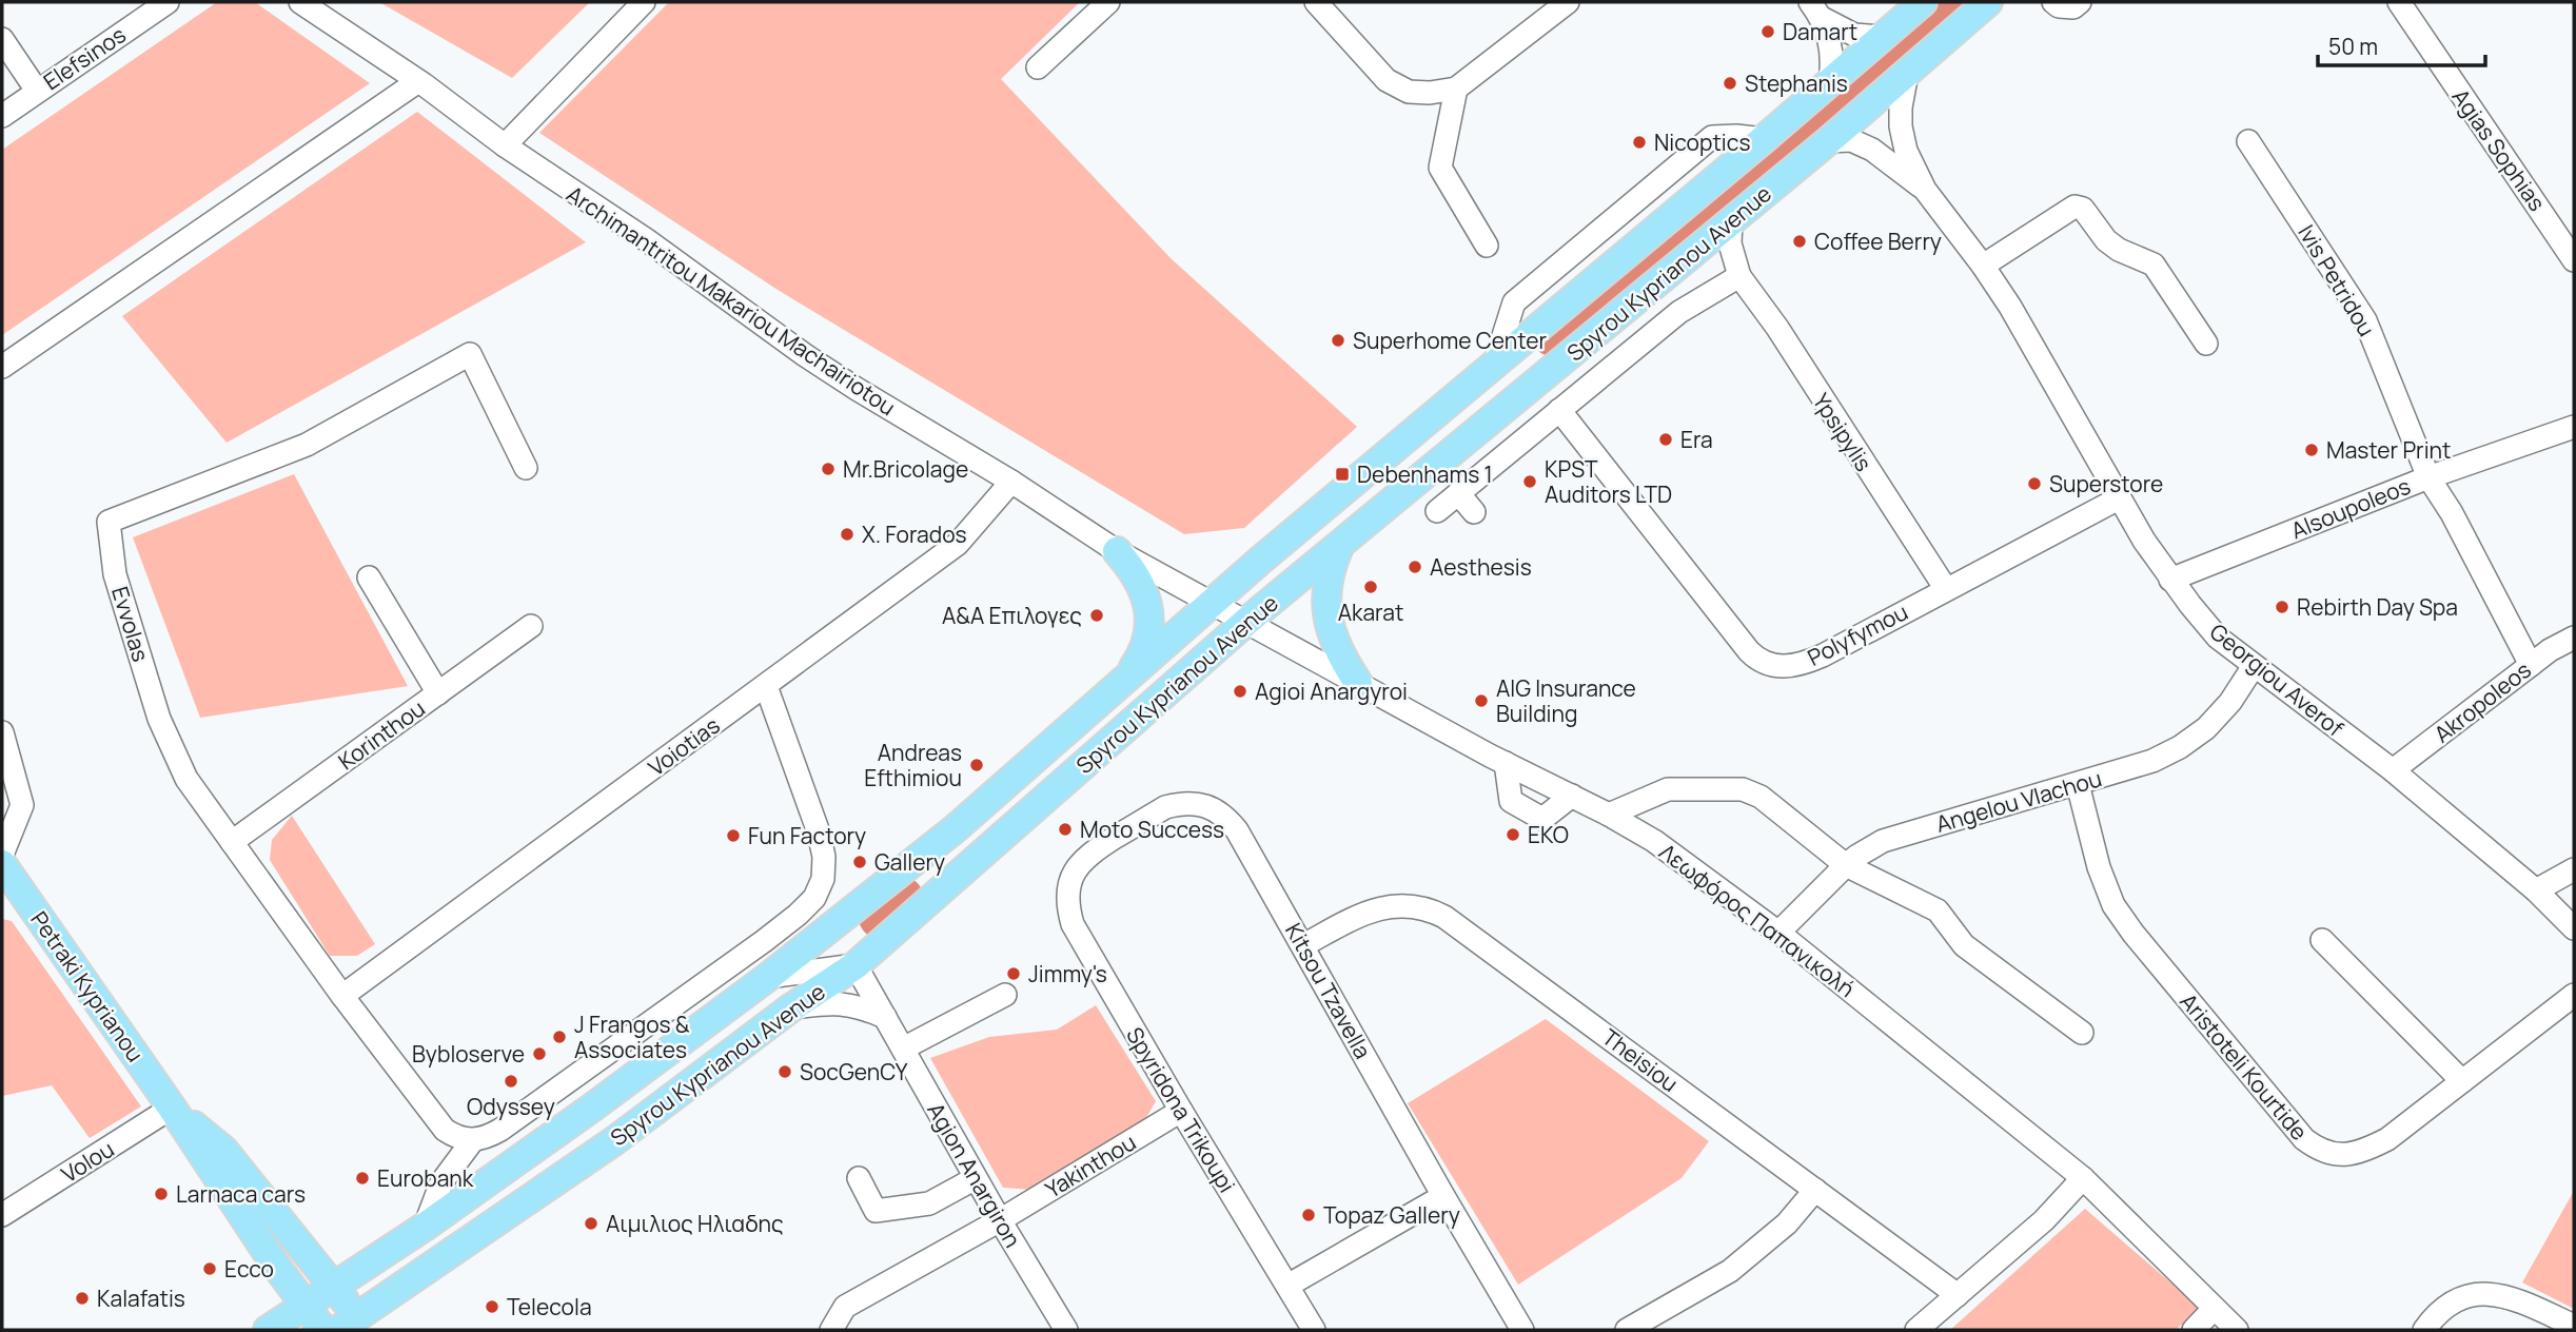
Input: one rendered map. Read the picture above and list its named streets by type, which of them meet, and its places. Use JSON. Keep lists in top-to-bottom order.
{
  "streets": {
    "main road": ["Spyrou Kyprianou Avenue", "Petraki Kyprianou"],
    "street": [
      "Elefsinos",
      "Agias Sophias",
      "Ivis Petridou",
      "Archimantritou Makariou Machairiotou",
      "Ypsipylis",
      "Alsoupoleos",
      "EvvoIas",
      "Polyfymou",
      "Georgiou Averof",
      "Akropoleos",
      "Korinthou",
      "Voiotias",
      "Angelou Vlachou",
      "Λεωφόρος Παπανικολή",
      "Kitsou Tzavella",
      "Theisiou",
      "Aristoteli Kourtide",
      "Spyridona Trikoupi",
      "Volou",
      "Yakinthou",
      "Agion Anargiron"
    ]
  },
  "crossings": [
    ["Spyrou Kyprianou Avenue", "Archimantritou Makariou Machairiotou"],
    ["Spyrou Kyprianou Avenue", "Ypsipylis"],
    ["Spyrou Kyprianou Avenue", "Georgiou Averof"],
    ["Spyrou Kyprianou Avenue", "Λεωφόρος Παπανικολή"],
    ["Spyrou Kyprianou Avenue", "Petraki Kyprianou"],
    ["Spyrou Kyprianou Avenue", "Agion Anargiron"],
    ["Ivis Petridou", "Alsoupoleos"],
    ["Ivis Petridou", "Akropoleos"],
    ["Archimantritou Makariou Machairiotou", "Voiotias"],
    ["Archimantritou Makariou Machairiotou", "Λεωφόρος Παπανικολή"],
    ["Ypsipylis", "Polyfymou"],
    ["Alsoupoleos", "Georgiou Averof"],
    ["EvvoIas", "Korinthou"],
    ["EvvoIas", "Voiotias"],
    ["Polyfymou", "Georgiou Averof"],
    ["Georgiou Averof", "Akropoleos"],
    ["Georgiou Averof", "Angelou Vlachou"],
    ["Angelou Vlachou", "Λεωφόρος Παπανικολή"],
    ["Angelou Vlachou", "Aristoteli Kourtide"],
    ["Petraki Kyprianou", "Volou"],
    ["Kitsou Tzavella", "Theisiou"],
    ["Kitsou Tzavella", "Spyridona Trikoupi"],
    ["Spyridona Trikoupi", "Yakinthou"],
    ["Yakinthou", "Agion Anargiron"]
  ],
  "places": {
    "other": [
      "Damart",
      "Stephanis",
      "Nicoptics",
      "Coffee Berry",
      "Superhome Center",
      "Era",
      "Master Print",
      "Mr.Bricolage",
      "KPST Auditors LTD",
      "Superstore",
      "X. Forados",
      "Aesthesis",
      "Akarat",
      "Rebirth Day Spa",
      "Α&Α Επιλογες",
      "Agioi Anargyroi",
      "AIG Insurance Building",
      "Andreas Efthimiou",
      "Moto Success",
      "EKO",
      "Fun Factory",
      "Gallery",
      "Jimmy's",
      "J Frangos & Associates",
      "Bybloserve",
      "SocGenCY",
      "Odyssey",
      "Eurobank",
      "Larnaca cars",
      "Topaz Gallery",
      "Αιμιλιος Ηλιαδης",
      "Ecco",
      "Kalafatis",
      "Telecola"
    ],
    "transit": ["Debenhams 1"]
  },
  "scale_bar": "50 m"
}
